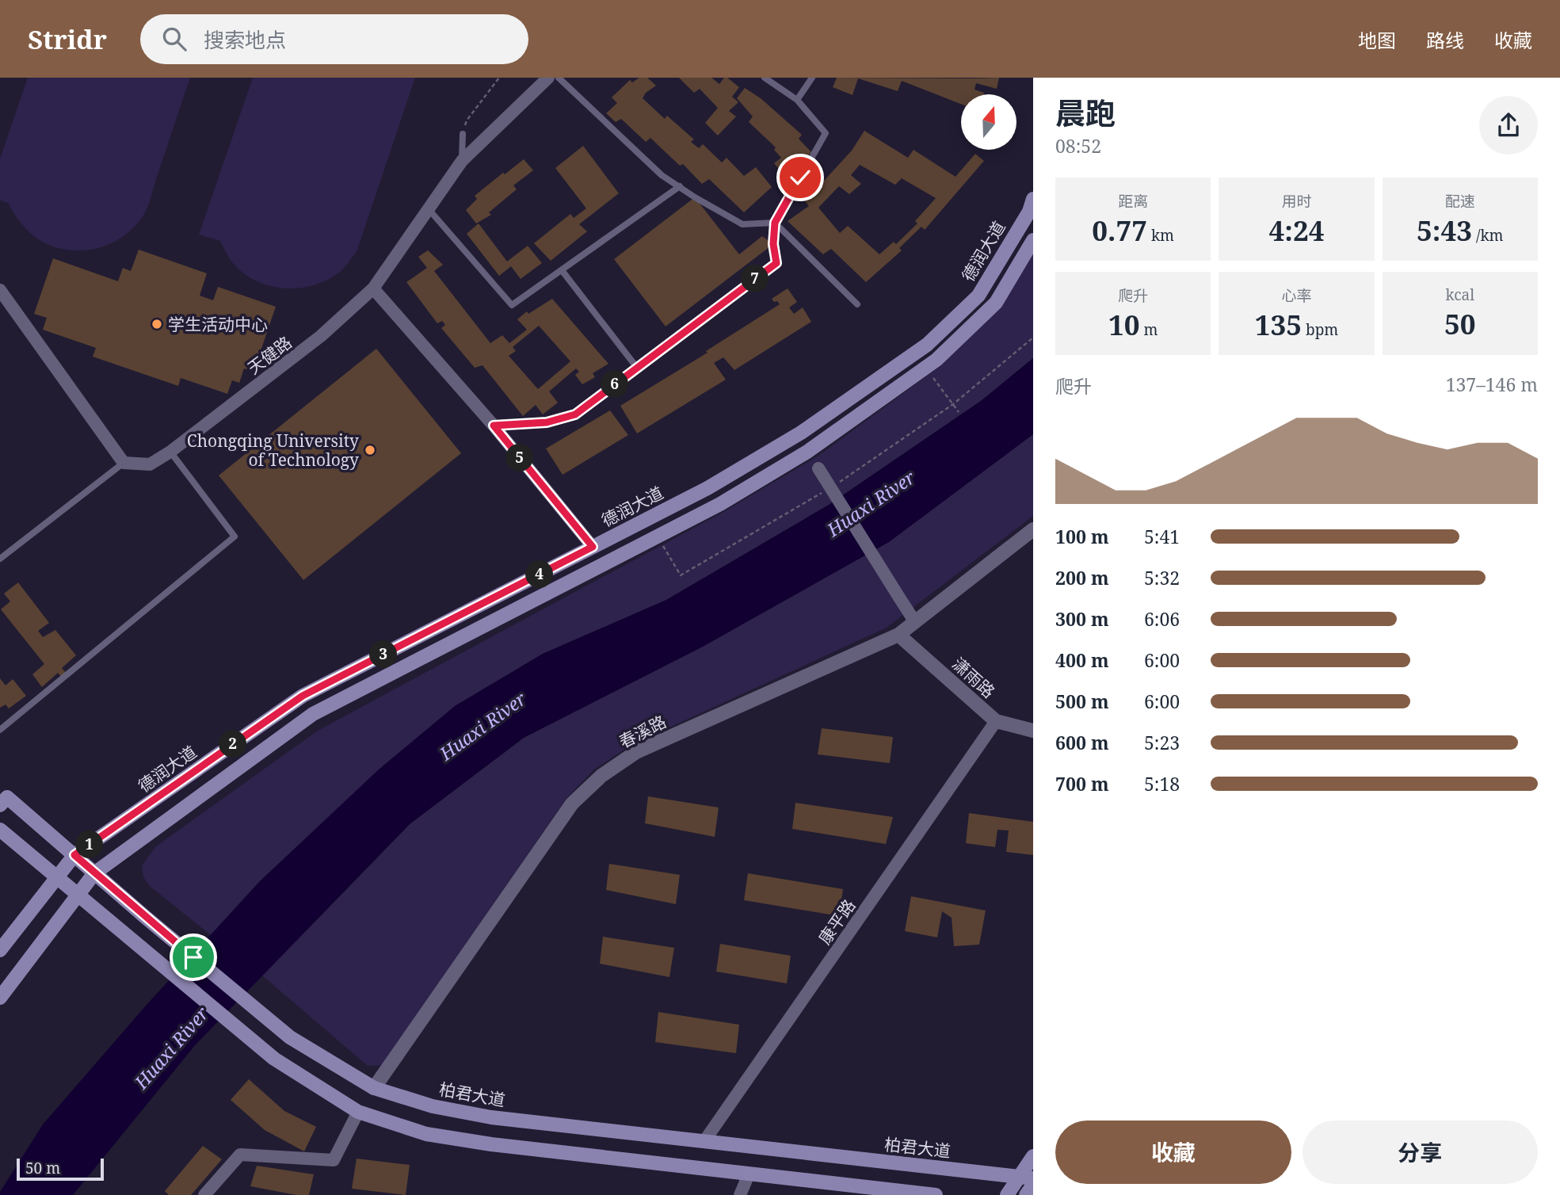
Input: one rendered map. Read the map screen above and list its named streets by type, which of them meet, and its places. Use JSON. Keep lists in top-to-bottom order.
{
  "streets": {
    "main road": ["德润大道", "柏君大道"],
    "street": [
      "天健路",
      "潇雨路",
      "春溪路",
      "康平路"
    ]
  },
  "crossings": [
    ["德润大道", "柏君大道"],
    ["潇雨路", "春溪路"],
    ["潇雨路", "康平路"],
    ["春溪路", "柏君大道"],
    ["康平路", "柏君大道"]
  ],
  "water": ["Huaxi River"],
  "places": ["学生活动中心", "Chongqing University of Technology"],
  "scale_bar": "50 m",
  "north": "top",
  "page": {
    "header": "Stridr",
    "search": "搜索地点",
    "nav": ["地图", "路线", "收藏"],
    "heading": ["晨跑", "08:52"],
    "stats": [
      ["距离", "0.77 km"],
      ["用时", "4:24"],
      ["配速", "5:43 /km"],
      ["爬升", "10 m"],
      ["心率", "135 bpm"],
      ["kcal", "50"]
    ],
    "pins": [
      "7",
      "6",
      "5",
      "4",
      "3",
      "2",
      "1"
    ],
    "chart": ["爬升", "137–146 m"],
    "list": [
      {
        "name": "100 m",
        "note": "5:41"
      },
      {
        "name": "200 m",
        "note": "5:32"
      },
      {
        "name": "300 m",
        "note": "6:06"
      },
      {
        "name": "400 m",
        "note": "6:00"
      },
      {
        "name": "500 m",
        "note": "6:00"
      },
      {
        "name": "600 m",
        "note": "5:23"
      },
      {
        "name": "700 m",
        "note": "5:18"
      }
    ],
    "buttons": ["收藏", "分享"],
    "scale": "50 m"
  }
}
